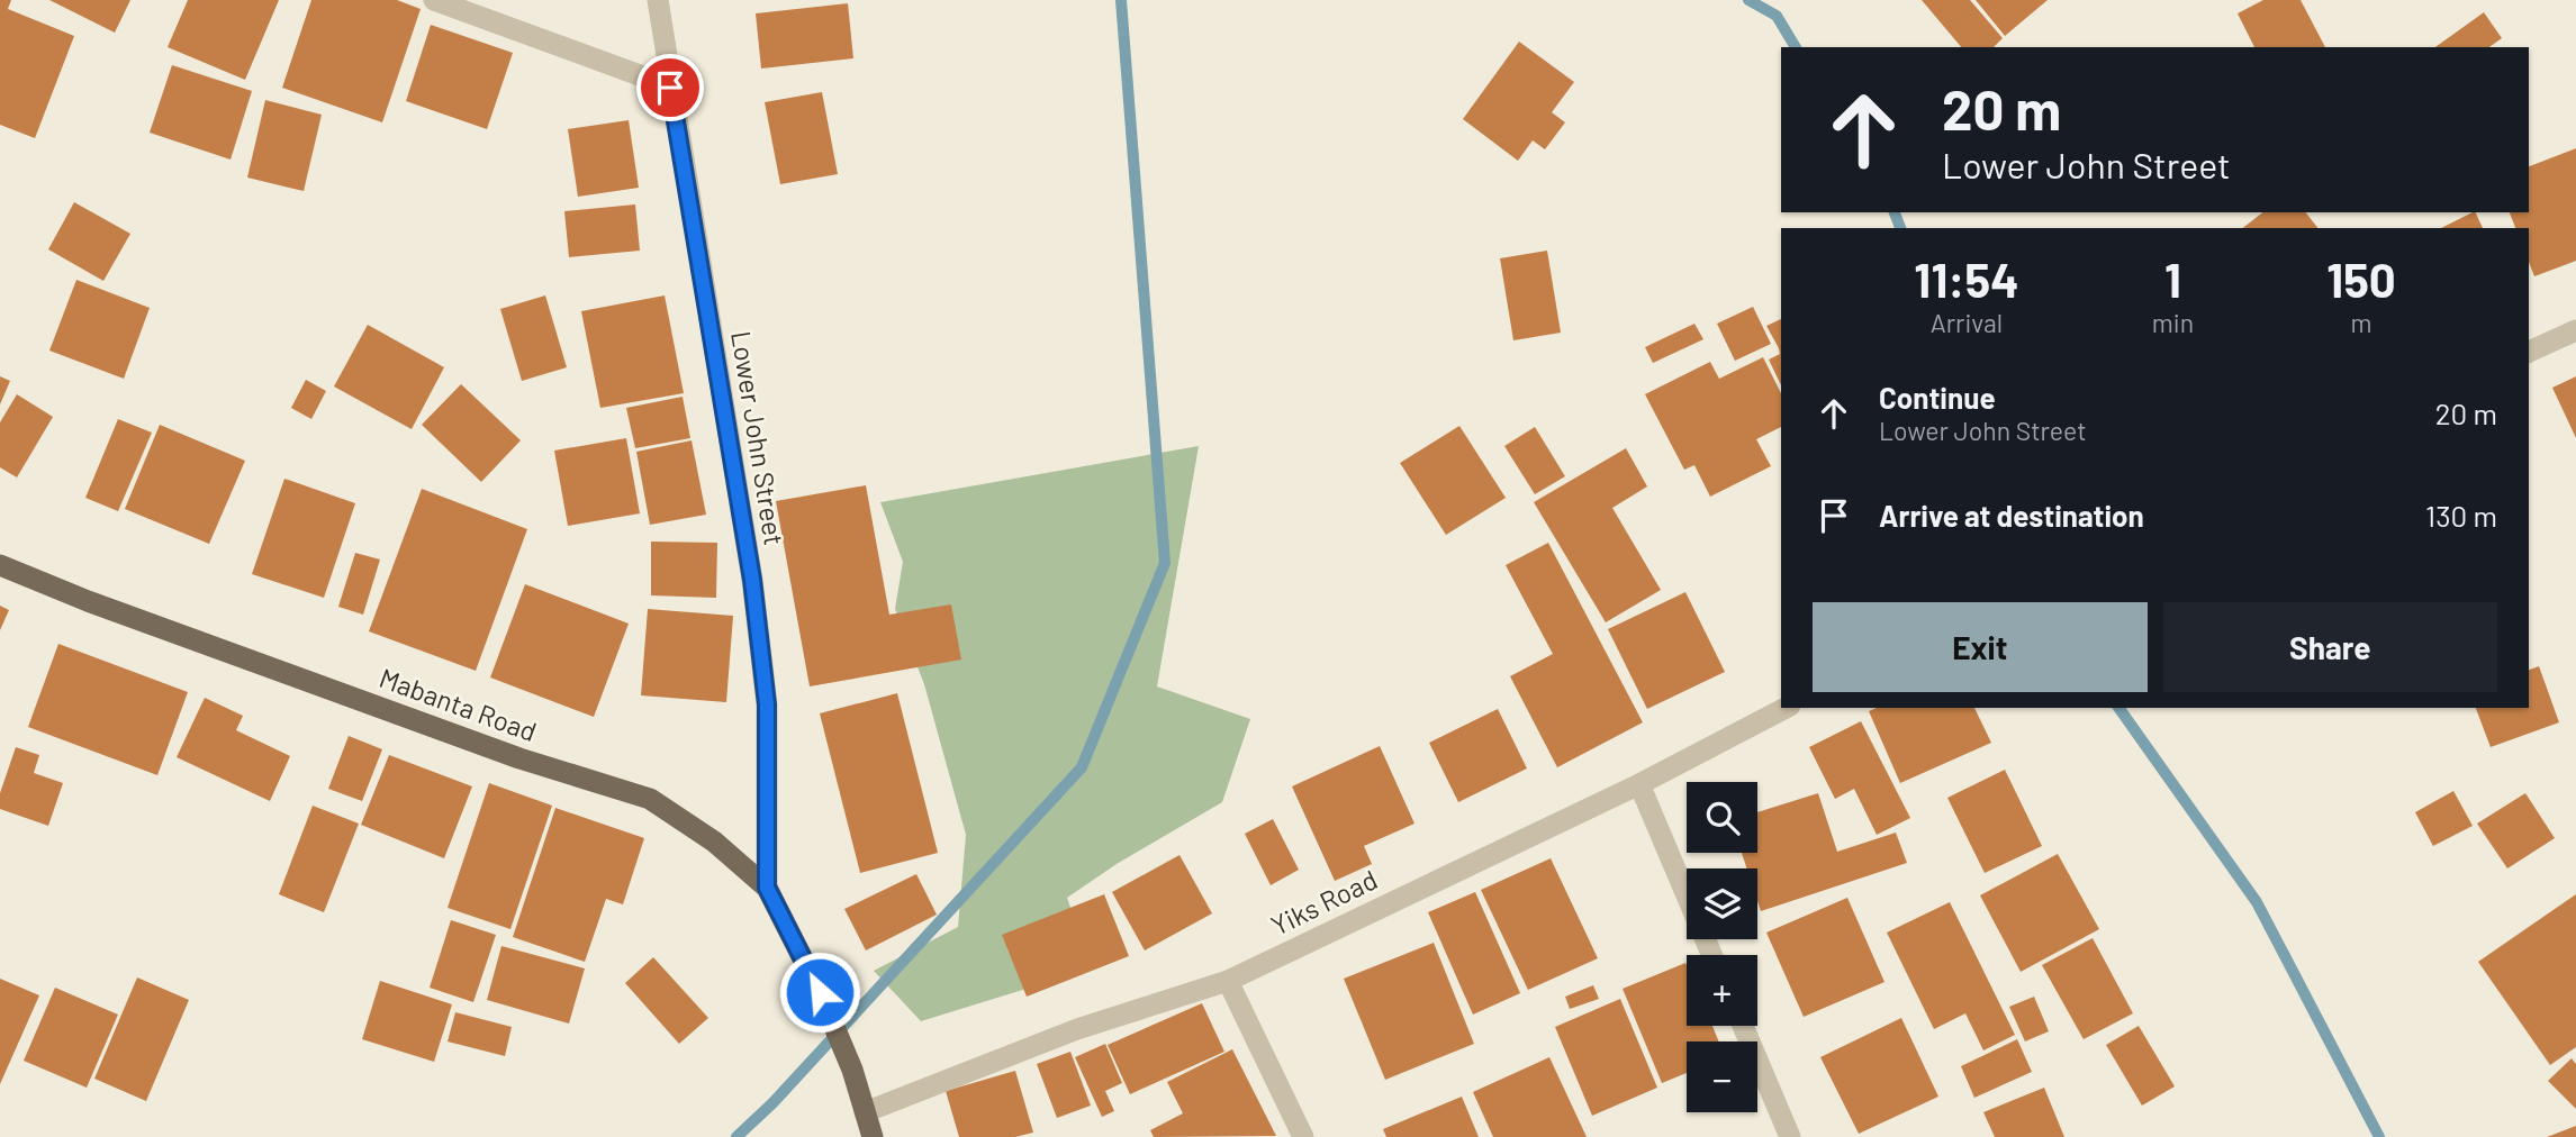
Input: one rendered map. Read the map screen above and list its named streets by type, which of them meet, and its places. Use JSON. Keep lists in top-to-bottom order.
{
  "streets": {
    "main road": ["Mabanta Road"],
    "street": ["Lower John Street", "Yiks Road"]
  },
  "crossings": [
    ["Lower John Street", "Mabanta Road"],
    ["Mabanta Road", "Yiks Road"]
  ],
  "page": {
    "turn": ["20 m", "Lower John Street"],
    "eta": [
      "11:54",
      "Arrival",
      "1",
      "min",
      "150",
      "m"
    ],
    "list": [
      {
        "name": "Continue",
        "note": "Lower John Street",
        "value": "20 m"
      },
      {
        "name": "Arrive at destination",
        "value": "130 m"
      }
    ],
    "buttons": ["Exit", "Share"],
    "map_buttons": ["+", "−"]
  }
}
